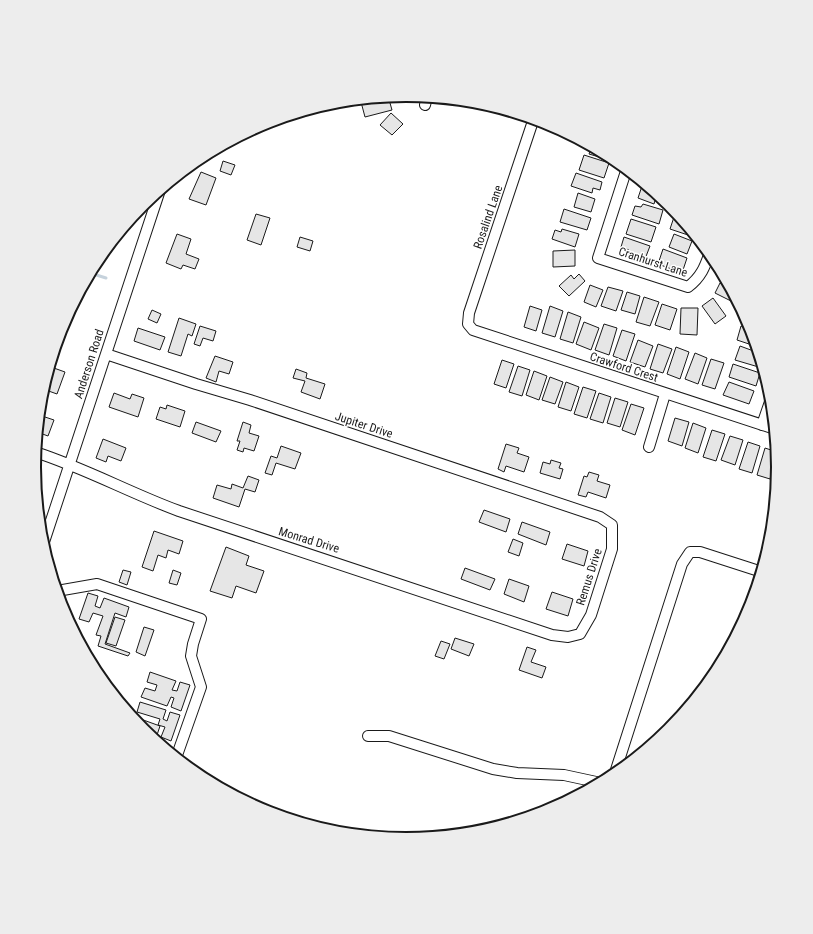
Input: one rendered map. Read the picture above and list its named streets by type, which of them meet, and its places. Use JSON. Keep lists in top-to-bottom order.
{
  "streets": {
    "street": [
      "Rosalind Lane",
      "Cranhurst Lane",
      "Anderson Road",
      "Crawford Crest",
      "Jupiter Drive",
      "Monrad Drive",
      "Remus Drive"
    ]
  },
  "crossings": [
    ["Rosalind Lane", "Crawford Crest"],
    ["Anderson Road", "Jupiter Drive"],
    ["Anderson Road", "Monrad Drive"],
    ["Jupiter Drive", "Remus Drive"],
    ["Monrad Drive", "Remus Drive"]
  ]
}
